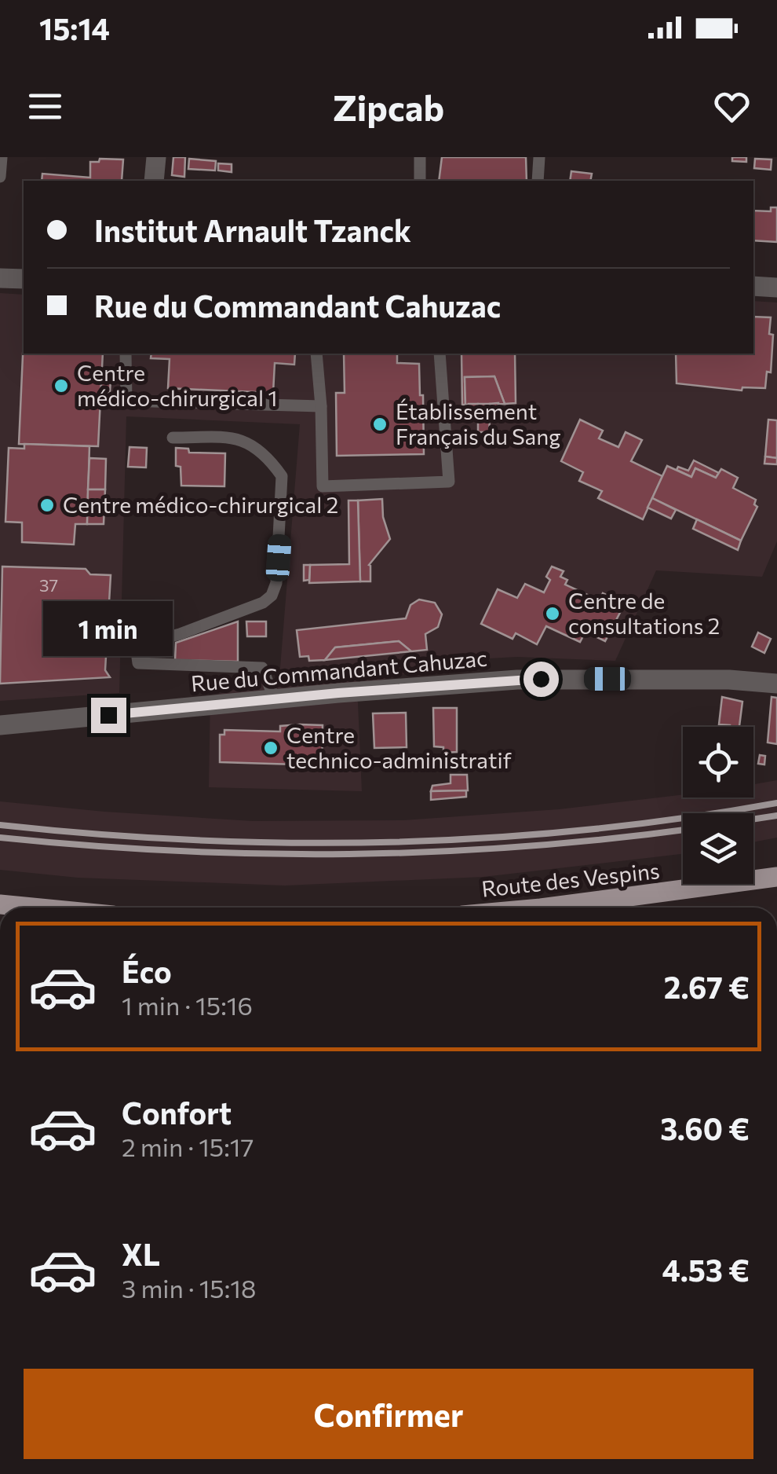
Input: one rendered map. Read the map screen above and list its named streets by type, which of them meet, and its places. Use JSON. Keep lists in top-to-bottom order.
{
  "streets": {
    "main road": ["Route des Vespins"],
    "street": ["Rue du Commandant Cahuzac"]
  },
  "places": [
    "Centre médico-chirurgical 1",
    "Établissement Français du Sang",
    "Centre médico-chirurgical 2",
    "Centre de consultations 2",
    "Centre technico-administratif"
  ],
  "house_numbers": ["37"],
  "page": {
    "status": "15:14",
    "header": "Zipcab",
    "banner": ["Institut Arnault Tzanck", "Rue du Commandant Cahuzac"],
    "bubble": "1 min",
    "list": [
      {
        "name": "Éco",
        "note": "1 min · 15:16",
        "value": "2.67 €"
      },
      {
        "name": "Confort",
        "note": "2 min · 15:17",
        "value": "3.60 €"
      },
      {
        "name": "XL",
        "note": "3 min · 15:18",
        "value": "4.53 €"
      }
    ],
    "buttons": "Confirmer"
  }
}
